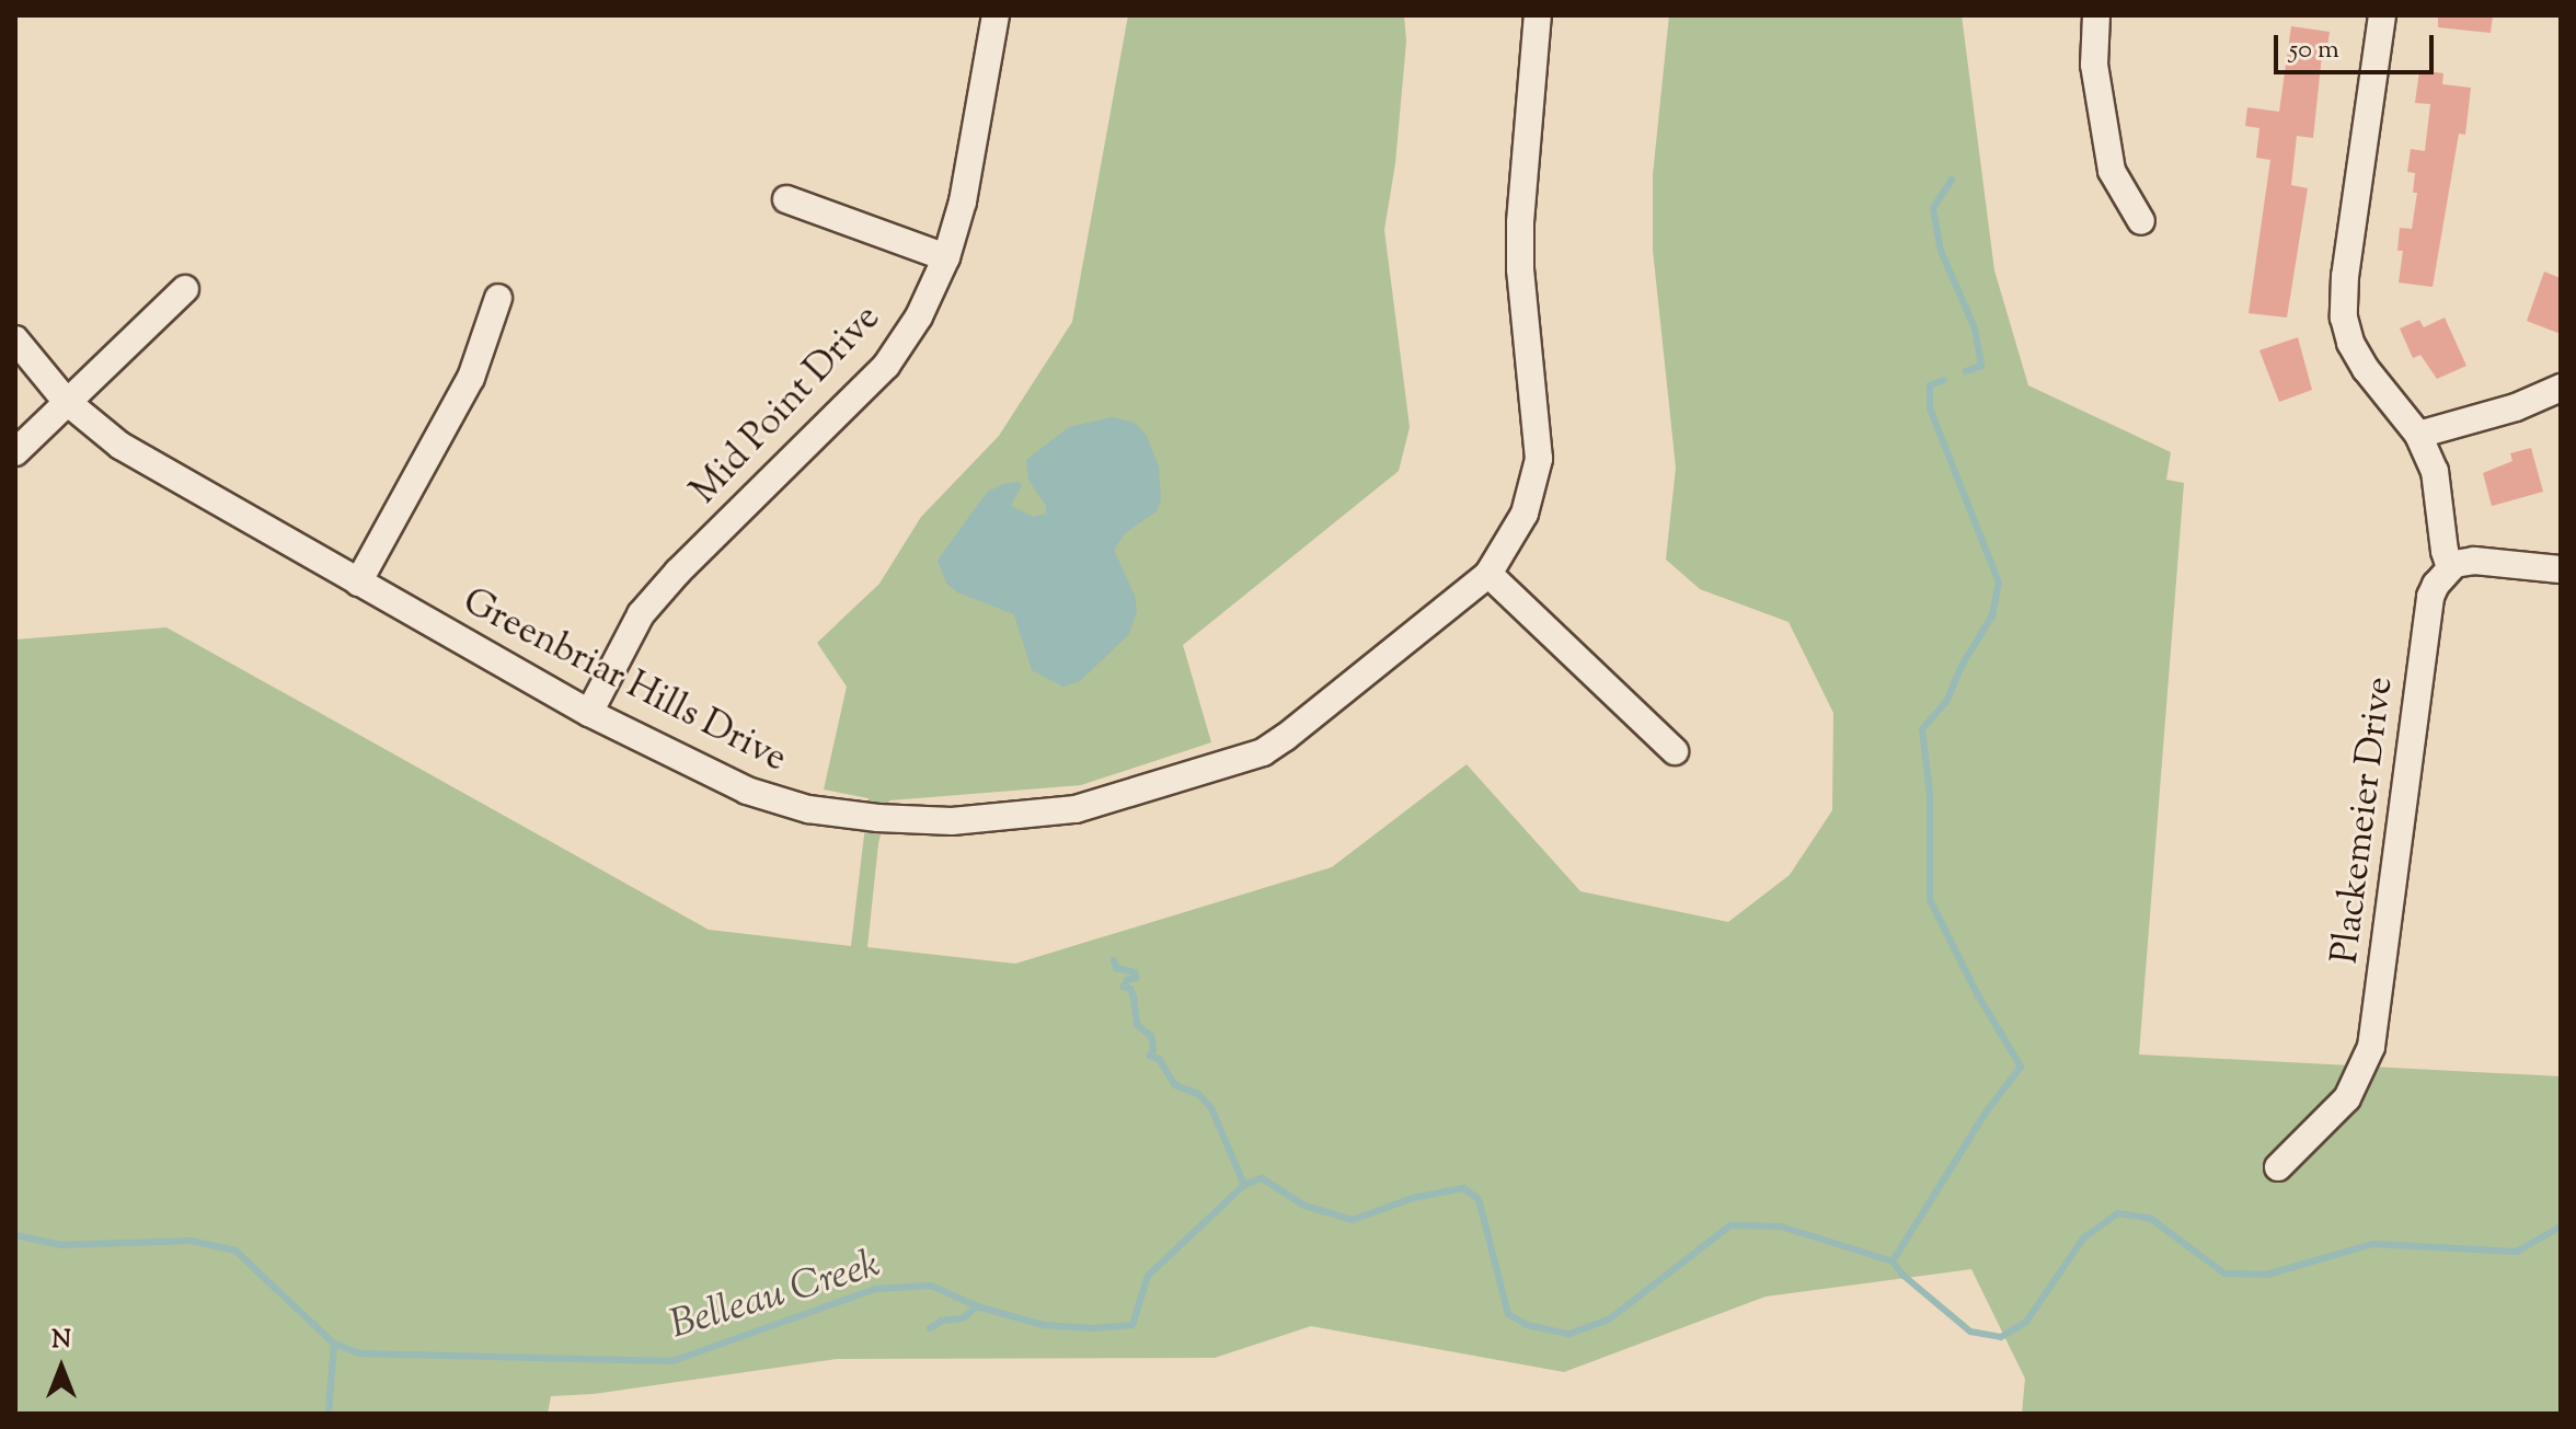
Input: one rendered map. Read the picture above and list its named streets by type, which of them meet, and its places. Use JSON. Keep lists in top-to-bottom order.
{
  "streets": {
    "street": ["Mid Point Drive", "Greenbriar Hills Drive", "Plackemeier Drive"]
  },
  "crossings": [
    ["Mid Point Drive", "Greenbriar Hills Drive"]
  ],
  "water": ["Belleau Creek"],
  "scale_bar": "50 m",
  "north": "top"
}
